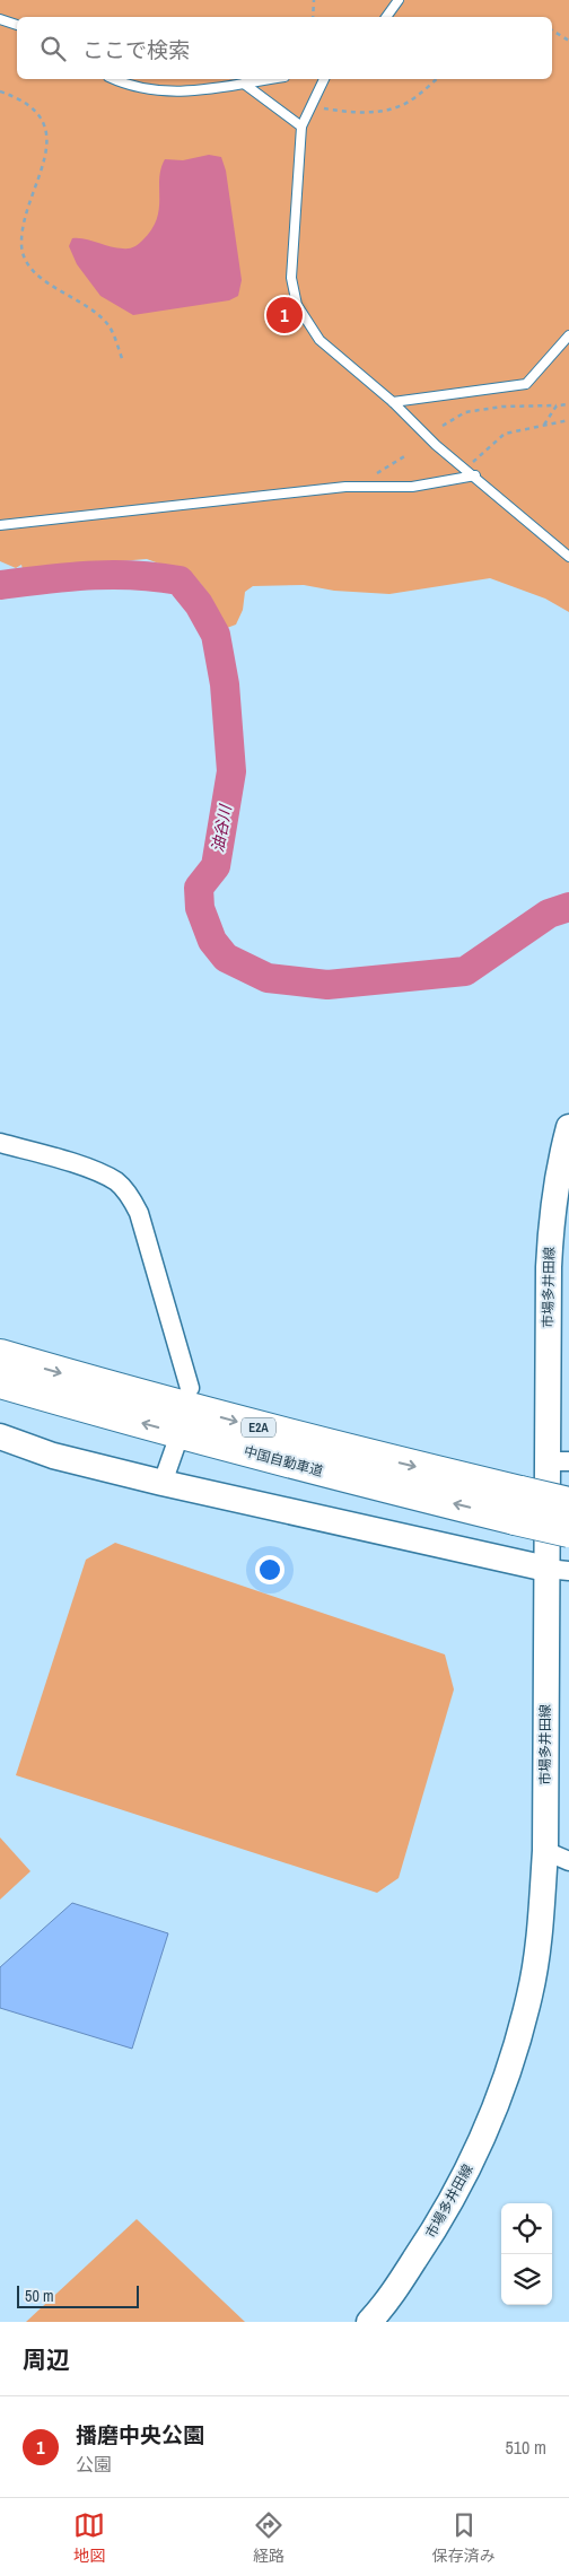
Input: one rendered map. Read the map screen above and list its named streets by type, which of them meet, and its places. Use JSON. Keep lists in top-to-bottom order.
{
  "streets": {
    "highway": ["E2A", "中国自動車道"],
    "main road": ["市場多井田線"]
  },
  "water": ["油谷川"],
  "scale_bar": "50 m",
  "page": {
    "search": "ここで検索",
    "pins": "1",
    "scale": "50 m",
    "heading": "周辺",
    "list": [
      {
        "mark": "1",
        "name": "播磨中央公園",
        "note": "公園",
        "value": "510 m"
      }
    ],
    "nav": ["地図", "経路", "保存済み"]
  }
}
